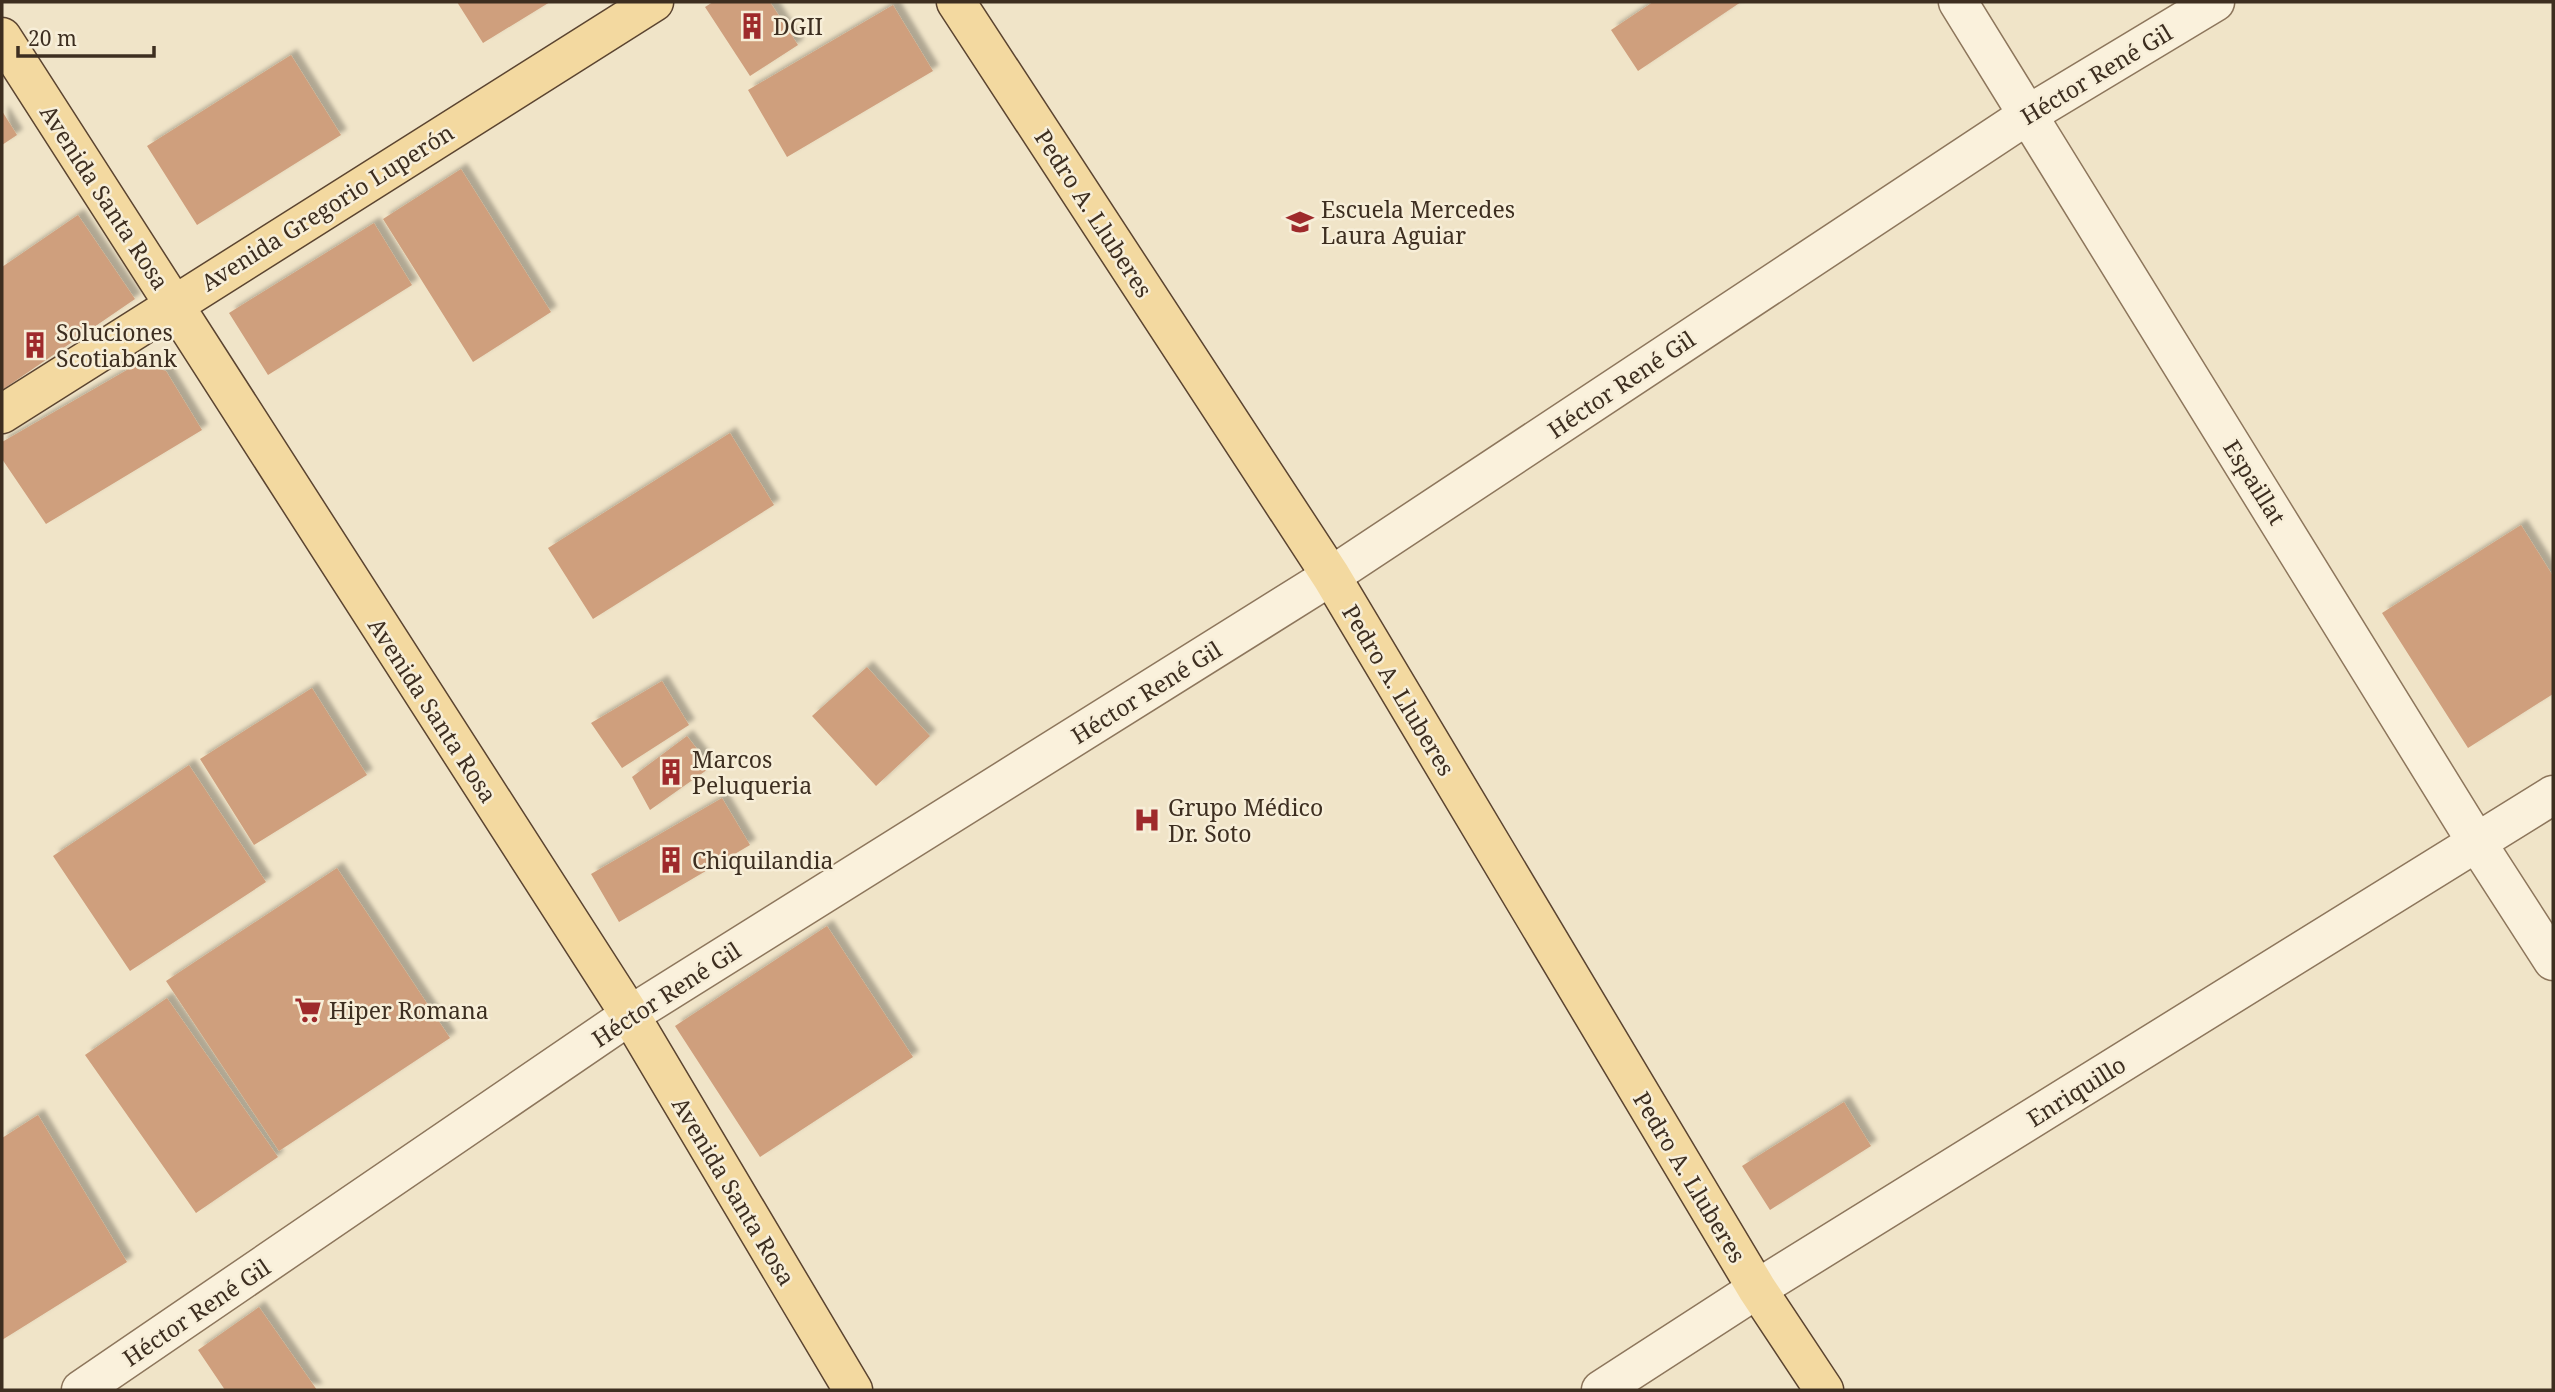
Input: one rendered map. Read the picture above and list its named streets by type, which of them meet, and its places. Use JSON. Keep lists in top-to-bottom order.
{
  "streets": {
    "main road": ["Avenida Santa Rosa", "Avenida Gregorio Luperón", "Pedro A. Lluberes"],
    "street": ["Héctor René Gil", "Espaillat", "Enriquillo"]
  },
  "crossings": [
    ["Héctor René Gil", "Avenida Santa Rosa"],
    ["Héctor René Gil", "Pedro A. Lluberes"],
    ["Héctor René Gil", "Espaillat"],
    ["Avenida Santa Rosa", "Avenida Gregorio Luperón"],
    ["Pedro A. Lluberes", "Enriquillo"],
    ["Espaillat", "Enriquillo"]
  ],
  "places": {
    "building": [
      "DGII",
      "Soluciones Scotiabank",
      "Marcos Peluqueria",
      "Chiquilandia"
    ],
    "school or university": ["Escuela Mercedes Laura Aguiar"],
    "hospital": ["Grupo Médico Dr. Soto"],
    "supermarket": ["Hiper Romana"]
  },
  "scale_bar": "20 m"
}
